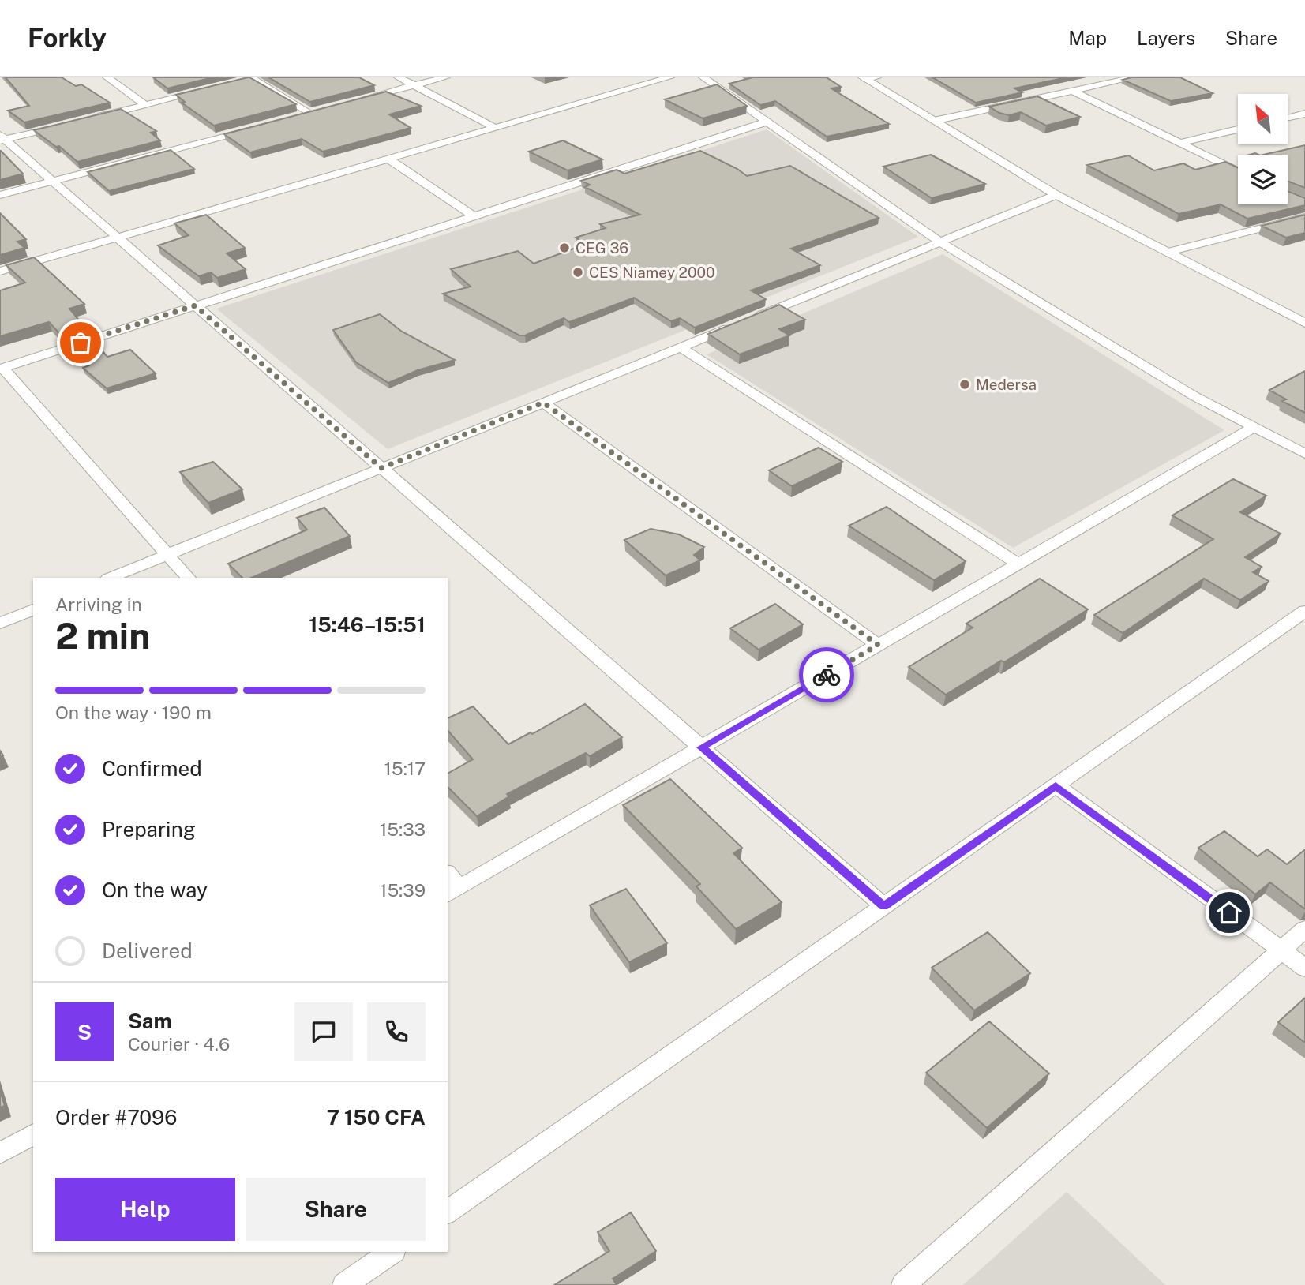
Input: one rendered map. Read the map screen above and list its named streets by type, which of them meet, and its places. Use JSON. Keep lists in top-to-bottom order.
{
  "places": ["CEG 36", "CES Niamey 2000", "Medersa"],
  "north": "top left",
  "page": {
    "header": "Forkly",
    "nav": ["Map", "Layers", "Share"],
    "heading": ["2 min", "Arriving in", "15:46–15:51"],
    "panel": [
      "Sam",
      "Courier · 4.6",
      "Order #7096",
      "7 150 CFA"
    ],
    "bar": "On the way · 190 m",
    "list": [
      ["Confirmed", "15:17"],
      ["Preparing", "15:33"],
      ["On the way", "15:39"],
      "Delivered"
    ],
    "round": "S",
    "buttons": ["Help", "Share"]
  }
}
